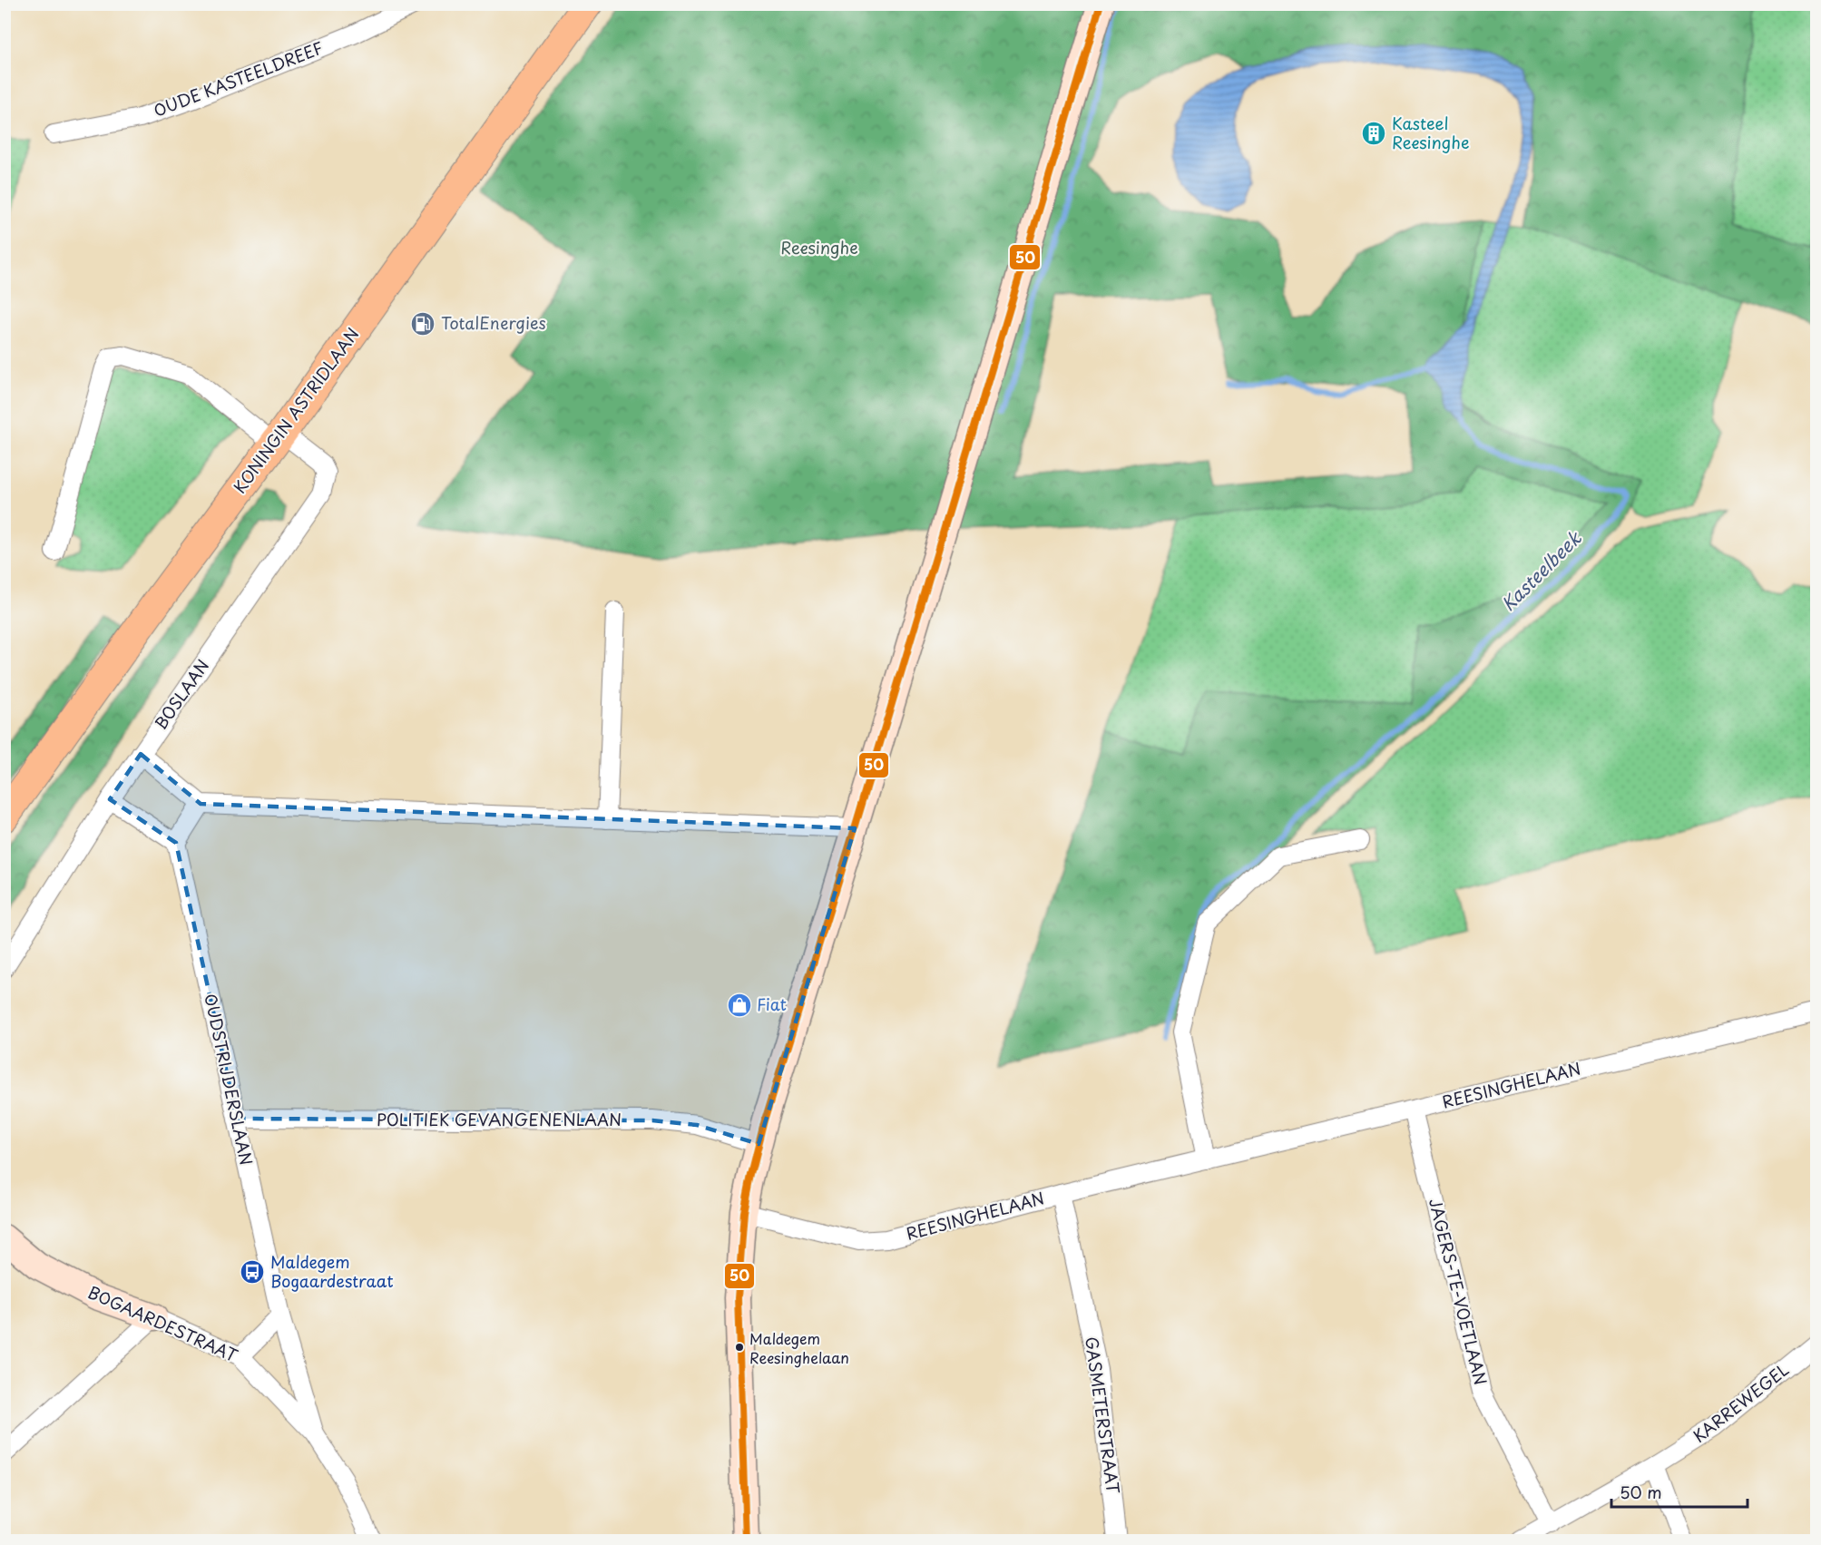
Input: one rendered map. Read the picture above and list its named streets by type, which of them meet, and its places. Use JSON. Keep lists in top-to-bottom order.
{
  "streets": {
    "main road": ["KONINGIN ASTRIDLAAN"],
    "street": [
      "OUDE KASTEELDREEF",
      "BOSLAAN",
      "OUDSTRIJDERSLAAN",
      "REESINGHELAAN",
      "POLITIEK GEVANGENENLAAN",
      "JAGERS-TE-VOETLAAN",
      "BOGAARDESTRAAT",
      "KARREWEGEL",
      "GASMETERSTRAAT"
    ]
  },
  "crossings": [
    ["KONINGIN ASTRIDLAAN", "BOSLAAN"],
    ["OUDSTRIJDERSLAAN", "POLITIEK GEVANGENENLAAN"],
    ["OUDSTRIJDERSLAAN", "BOGAARDESTRAAT"],
    ["REESINGHELAAN", "JAGERS-TE-VOETLAAN"],
    ["REESINGHELAAN", "GASMETERSTRAAT"],
    ["JAGERS-TE-VOETLAAN", "KARREWEGEL"]
  ],
  "water": ["Kasteelbeek"],
  "parks": ["Reesinghe"],
  "places": {
    "building": ["Kasteel Reesinghe"],
    "fuel station": ["TotalEnergies"],
    "shop": ["Fiat"],
    "bus stop": ["Maldegem Bogaardestraat"],
    "other": ["Maldegem Reesinghelaan"]
  },
  "lines": ["transit line 50"],
  "scale_bar": "50 m"
}
